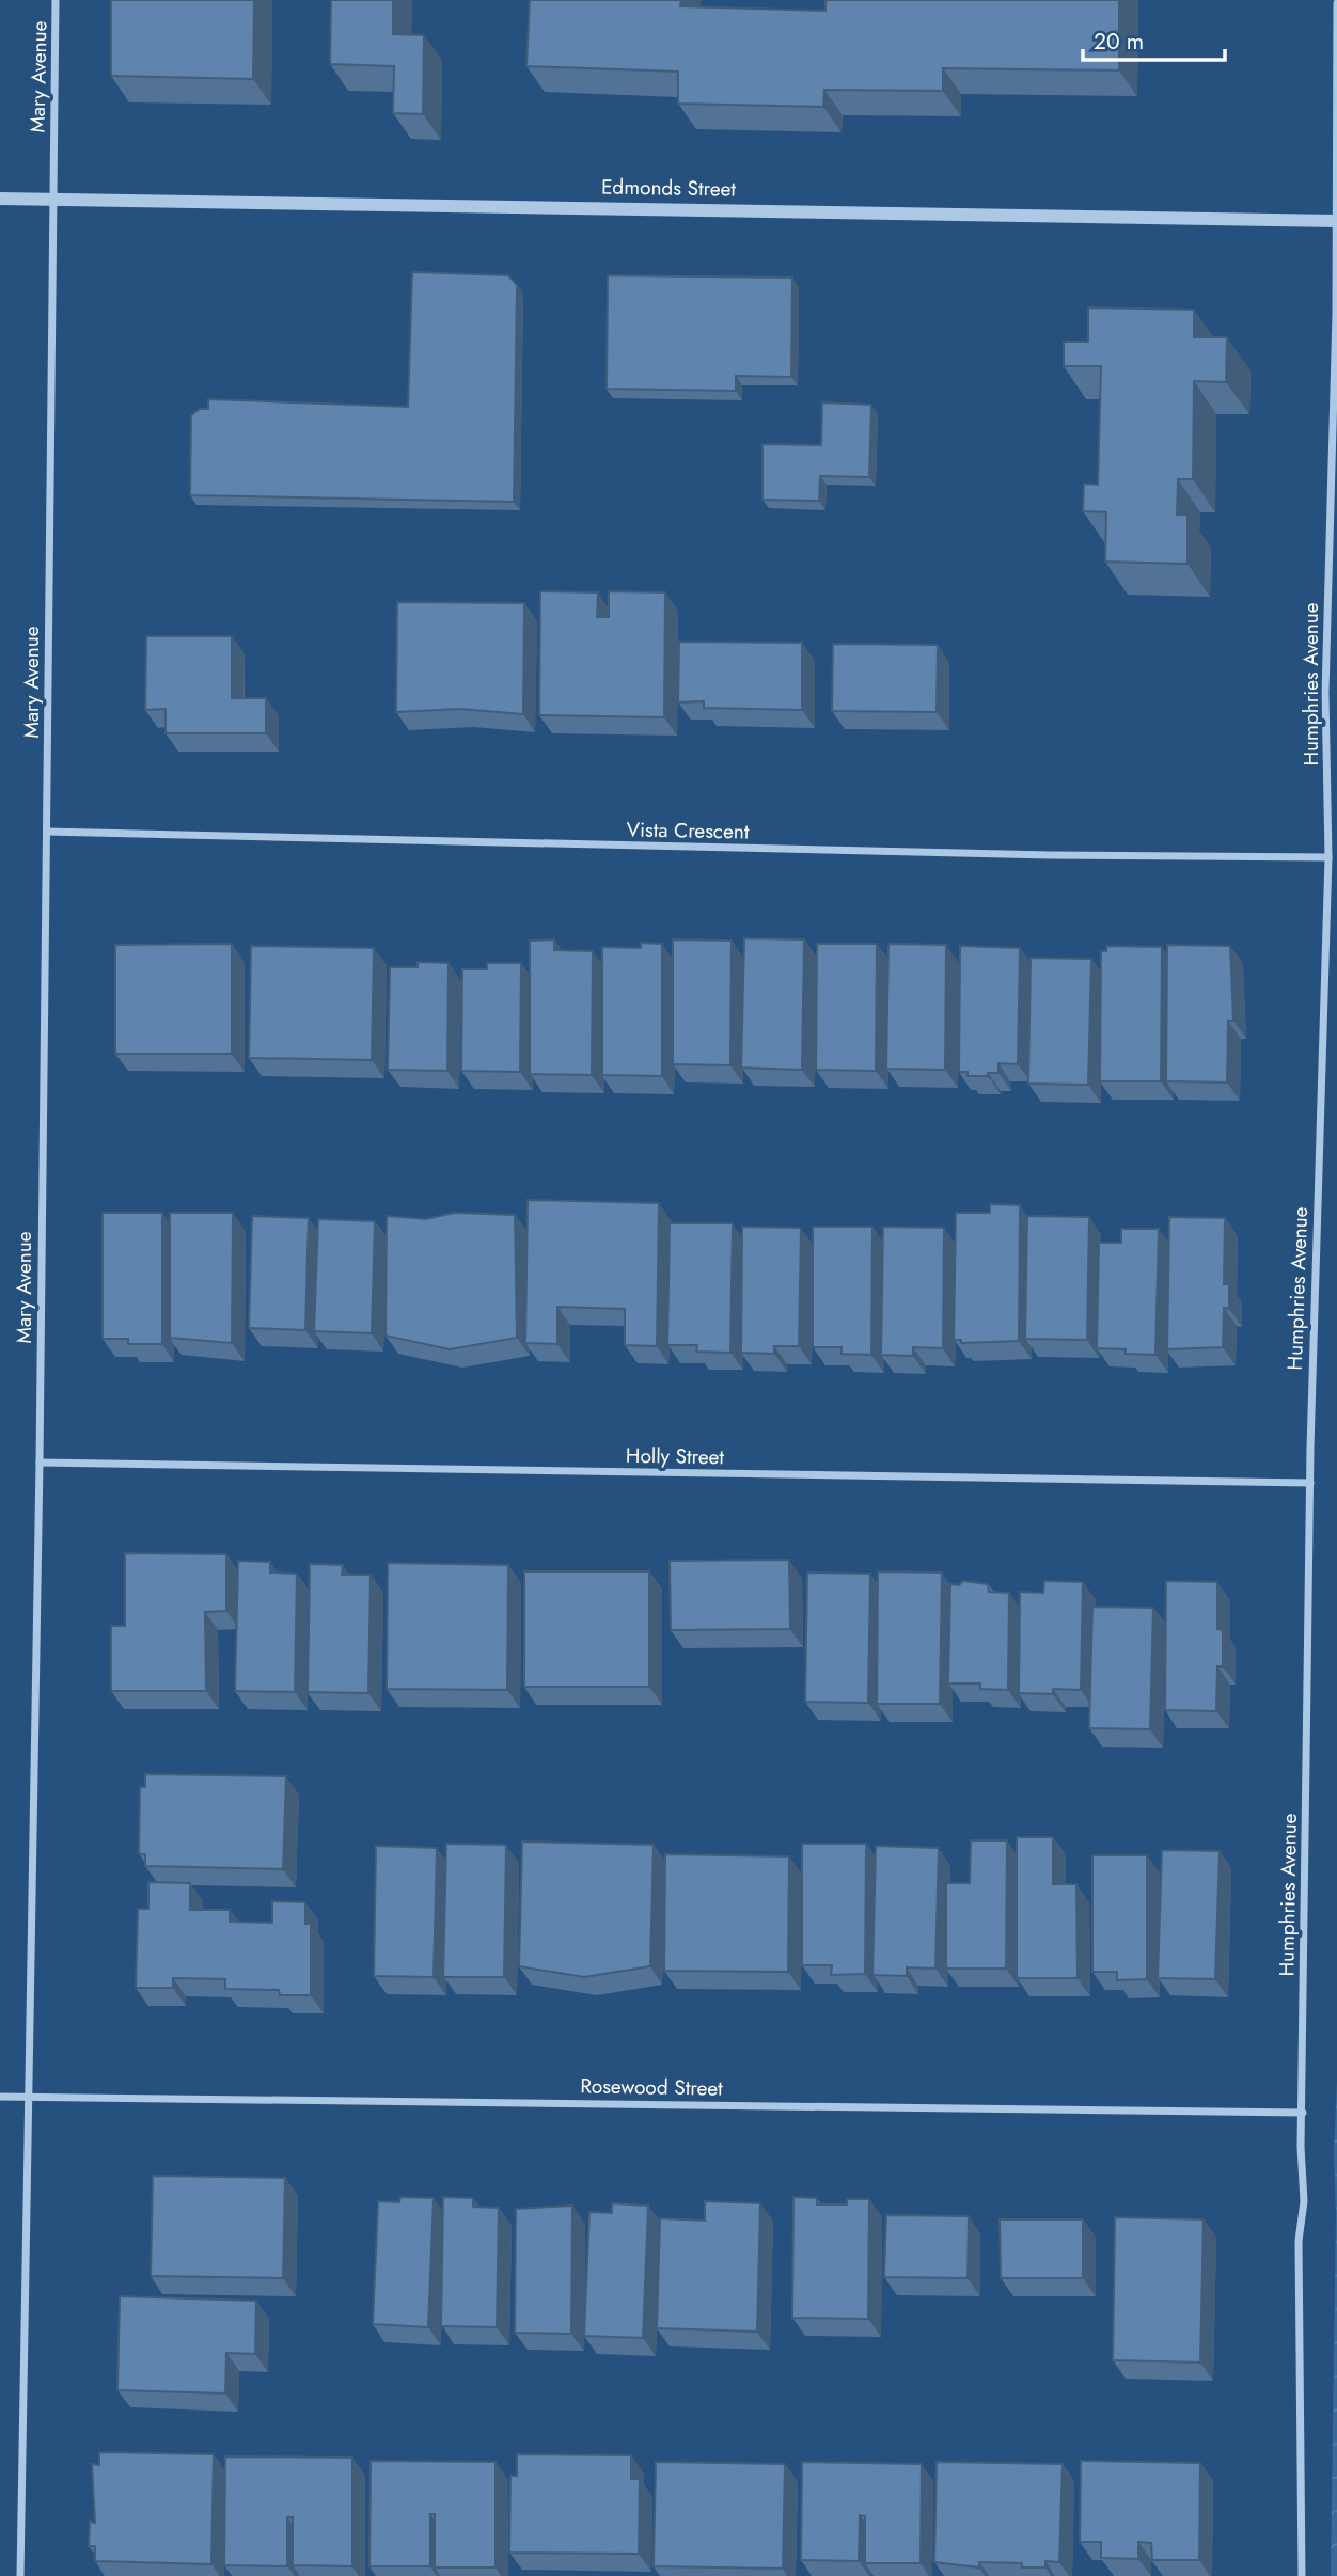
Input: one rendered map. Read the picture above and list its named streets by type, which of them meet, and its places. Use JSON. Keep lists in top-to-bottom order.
{
  "streets": {
    "street": [
      "Mary Avenue",
      "Edmonds Street",
      "Humphries Avenue",
      "Vista Crescent",
      "Holly Street",
      "Rosewood Street"
    ]
  },
  "crossings": [
    ["Mary Avenue", "Edmonds Street"],
    ["Mary Avenue", "Vista Crescent"],
    ["Mary Avenue", "Holly Street"],
    ["Mary Avenue", "Rosewood Street"],
    ["Edmonds Street", "Humphries Avenue"],
    ["Humphries Avenue", "Vista Crescent"],
    ["Humphries Avenue", "Holly Street"],
    ["Humphries Avenue", "Rosewood Street"]
  ],
  "scale_bar": "20 m"
}
